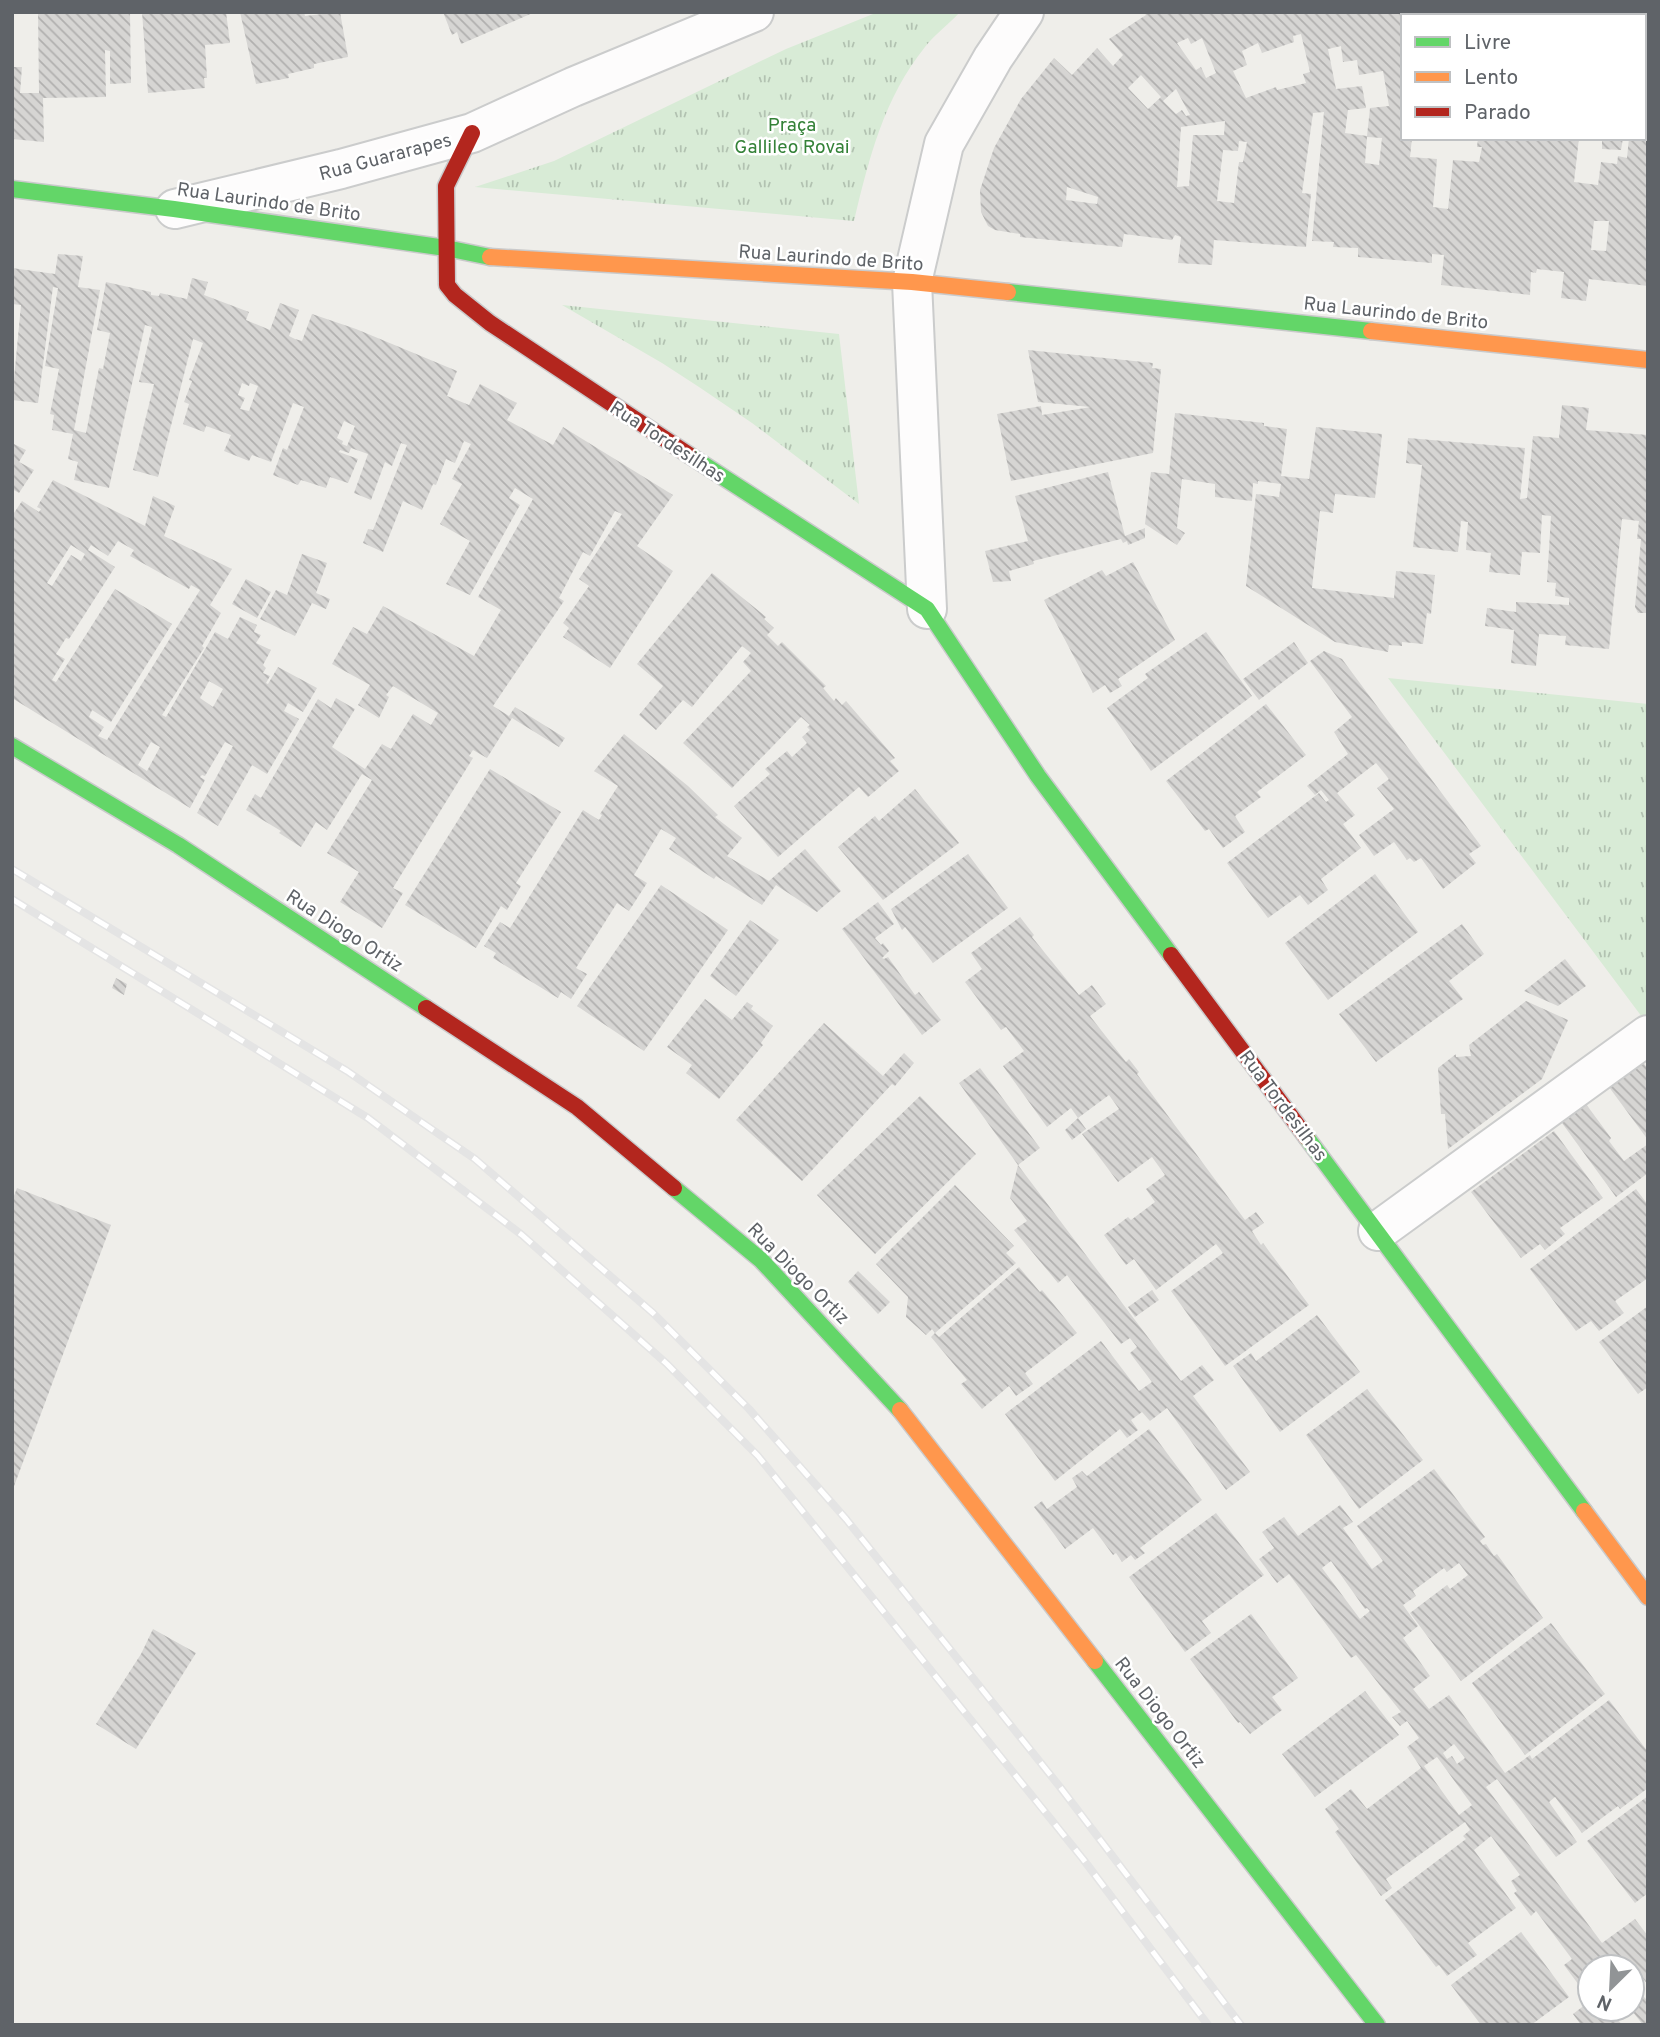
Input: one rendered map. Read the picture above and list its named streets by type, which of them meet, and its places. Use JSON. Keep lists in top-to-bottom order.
{
  "streets": {
    "street": [
      "Rua Guararapes",
      "Rua Laurindo de Brito",
      "Rua Tordesilhas",
      "Rua Diogo Ortiz"
    ]
  },
  "crossings": [
    ["Rua Guararapes", "Rua Laurindo de Brito"],
    ["Rua Guararapes", "Rua Tordesilhas"],
    ["Rua Laurindo de Brito", "Rua Tordesilhas"]
  ],
  "parks": ["Praça Gallileo Rovai"],
  "legend": ["Livre", "Lento", "Parado"],
  "north": "bottom left"
}
